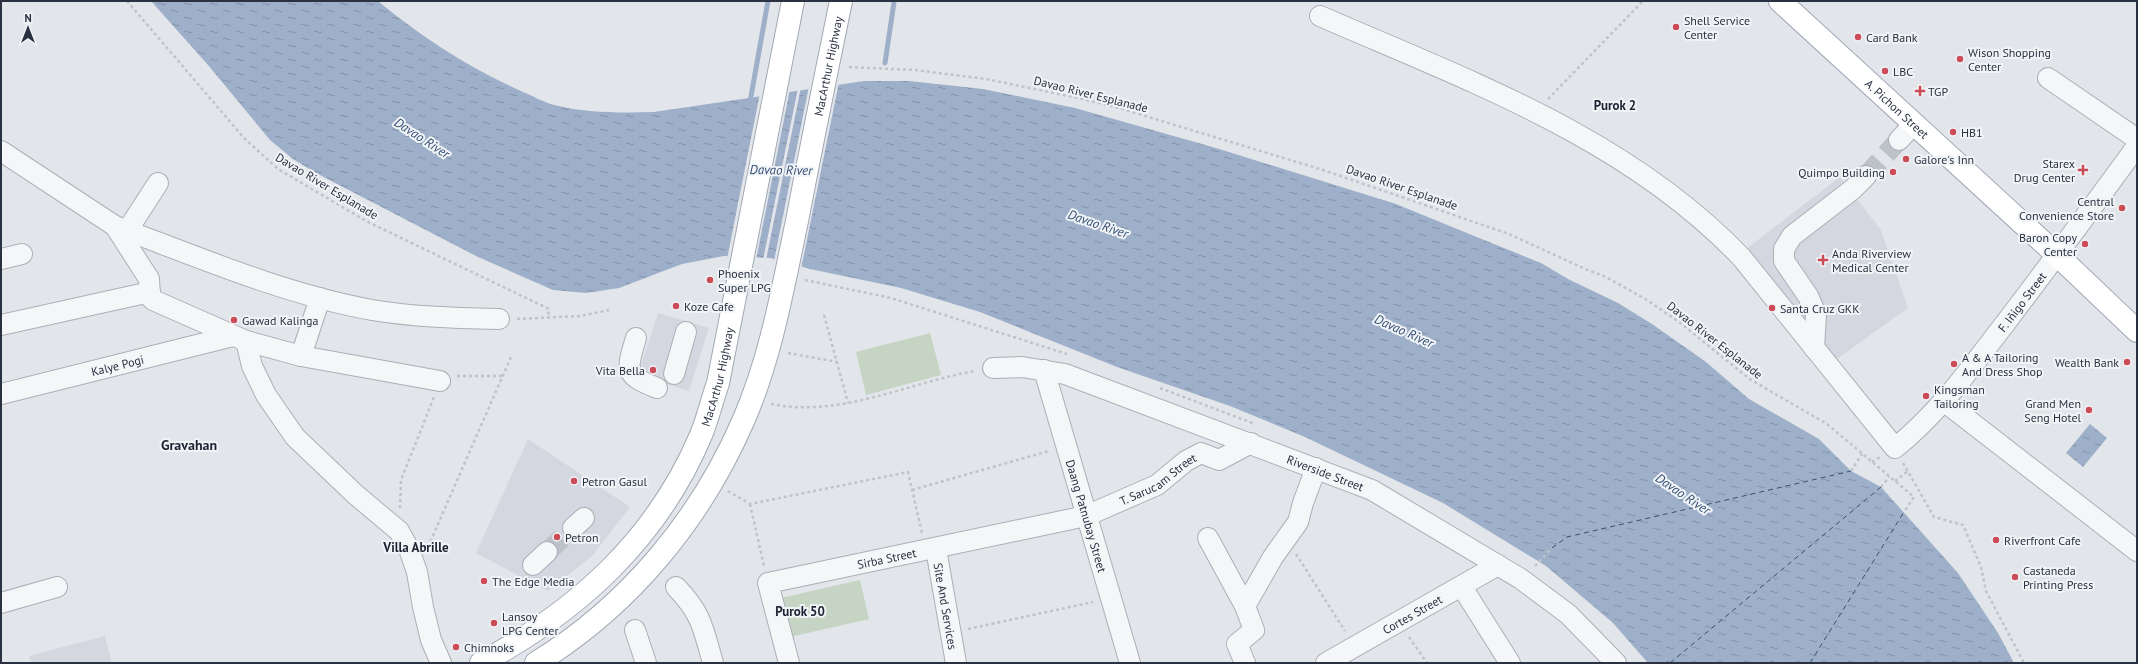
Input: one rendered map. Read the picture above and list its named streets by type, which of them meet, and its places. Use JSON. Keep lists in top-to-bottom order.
{
  "streets": {
    "main road": ["MacArthur Highway", "A. Pichon Street"],
    "street": [
      "F. Iñigo Street",
      "Kalye Pogi",
      "Riverside Street",
      "T. Sarucam Street",
      "Daang Patnubay Street",
      "Sirba Street",
      "Site And Services",
      "Cortes Street"
    ],
    "path": ["Davao River Esplanade"]
  },
  "crossings": [
    ["A. Pichon Street", "F. Iñigo Street"],
    ["Riverside Street", "T. Sarucam Street"],
    ["Riverside Street", "Daang Patnubay Street"],
    ["Riverside Street", "Cortes Street"],
    ["T. Sarucam Street", "Daang Patnubay Street"],
    ["T. Sarucam Street", "Sirba Street"],
    ["Daang Patnubay Street", "Sirba Street"],
    ["Sirba Street", "Site And Services"]
  ],
  "districts": [
    "Purok 2",
    "Gravahan",
    "Villa Abrille",
    "Purok 50"
  ],
  "water": ["Davao River"],
  "places": {
    "other": [
      "Shell Service Center",
      "Card Bank",
      "Wison Shopping Center",
      "LBC",
      "HB1",
      "Galore's Inn",
      "Quimpo Building",
      "Central Convenience Store",
      "Baron Copy Center",
      "Phoenix Super LPG",
      "Koze Cafe",
      "Santa Cruz GKK",
      "Gawad Kalinga",
      "Wealth Bank",
      "A & A Tailoring And Dress Shop",
      "Vita Bella",
      "Kingsman Tailoring",
      "Grand Men Seng Hotel",
      "Petron Gasul",
      "Petron",
      "Riverfront Cafe",
      "Castaneda Printing Press",
      "The Edge Media",
      "Lansoy LPG Center",
      "Chimnoks"
    ],
    "health": ["TGP", "Starex Drug Center", "Anda Riverview Medical Center"]
  },
  "north": "top"
}
